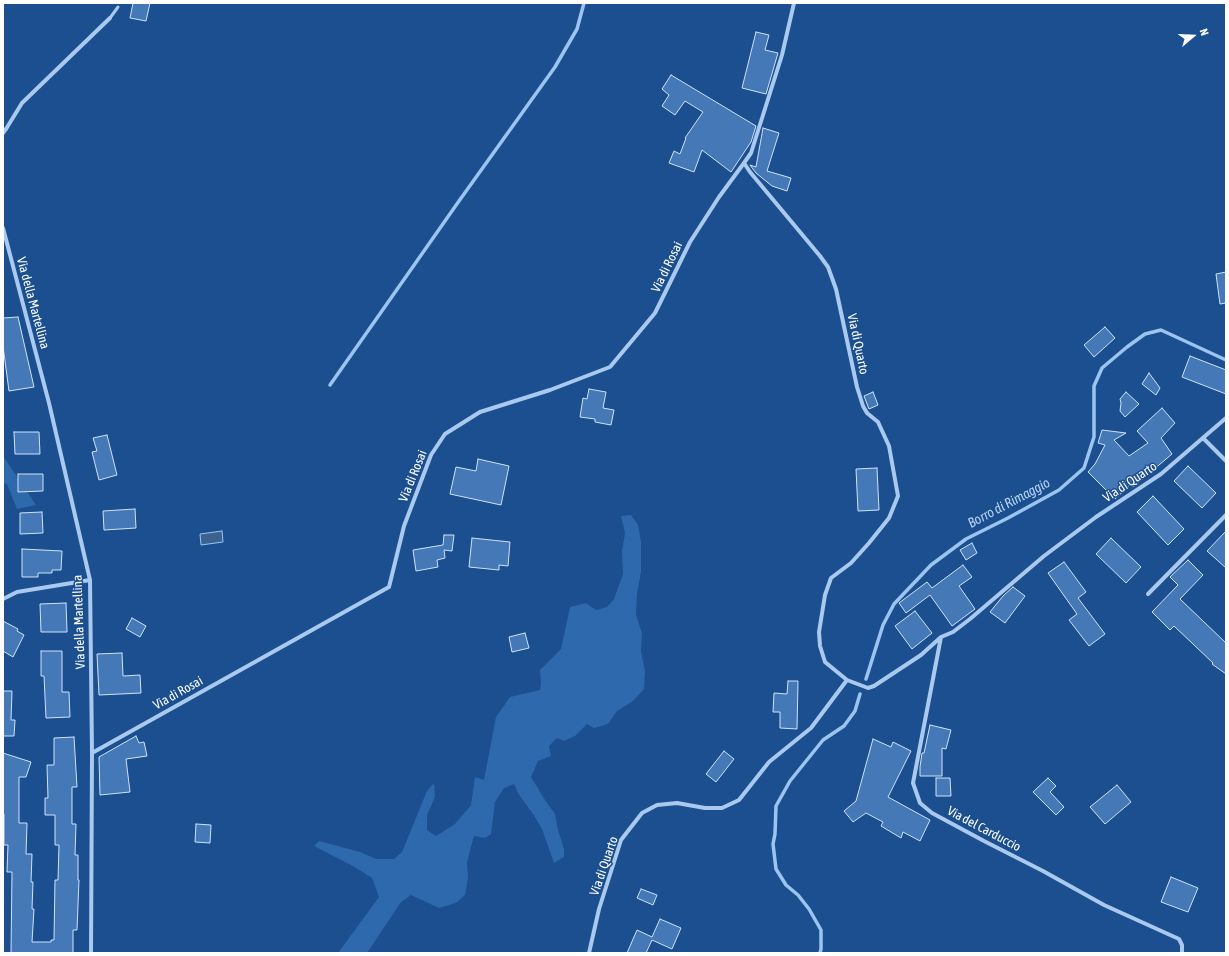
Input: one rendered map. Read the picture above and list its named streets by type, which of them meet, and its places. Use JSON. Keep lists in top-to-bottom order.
{
  "streets": {
    "street": [
      "Via di Rosai",
      "Via della Martellina",
      "Via di Quarto",
      "Via del Carduccio"
    ]
  },
  "crossings": [
    ["Via di Rosai", "Via della Martellina"],
    ["Via di Rosai", "Via di Quarto"],
    ["Via di Quarto", "Via del Carduccio"]
  ],
  "water": ["Borro di Rimaggio"],
  "north": "right"
}
